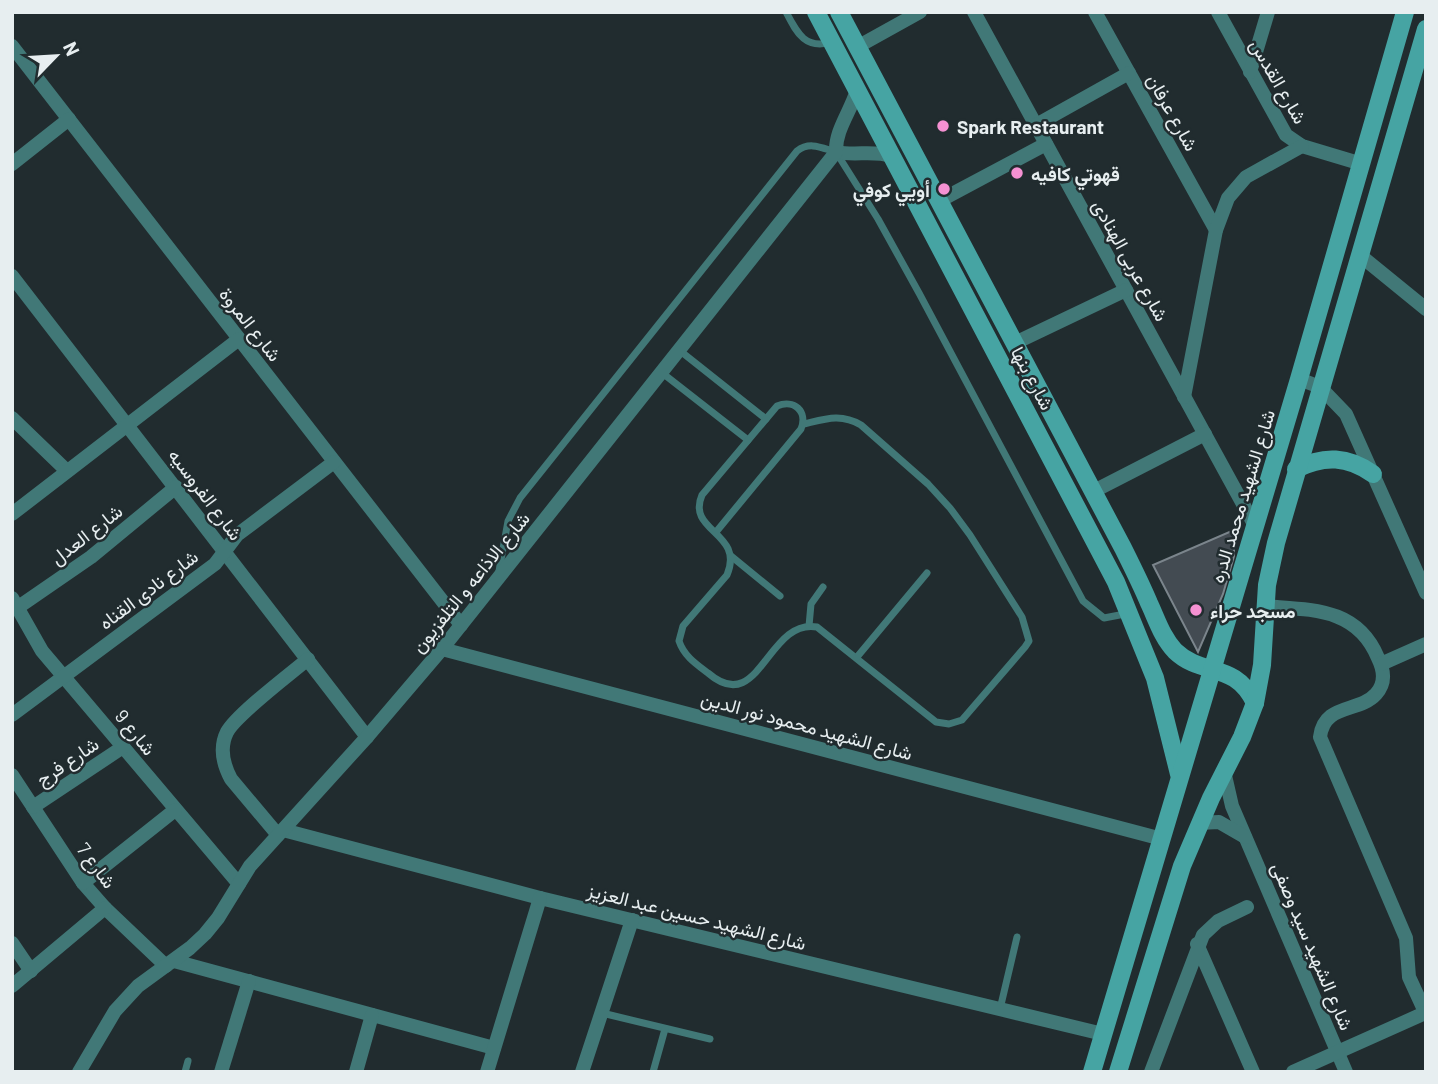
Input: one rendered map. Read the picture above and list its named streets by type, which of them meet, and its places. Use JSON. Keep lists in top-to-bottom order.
{
  "streets": {
    "main road": ["شارع بنها", "شارع الشهيد محمد الدره"],
    "street": [
      "شارع القدس",
      "شارع عرفان",
      "شارع عربى الهنادى",
      "شارع المروة",
      "شارع الفروسيه",
      "شارع العدل",
      "شارع الاذاعه و التلفزيون",
      "شارع نادى القناه",
      "شارع الشهيد محمود نور الدين",
      "شارع 9",
      "شارع فرج",
      "شارع 7",
      "شارع الشهيد حسين عبد العزيز",
      "شارع الشهيد سيد وصفى"
    ]
  },
  "crossings": [
    ["شارع القدس", "شارع الشهيد محمد الدره"],
    ["شارع عربى الهنادى", "شارع الشهيد محمد الدره"],
    ["شارع المروة", "شارع الاذاعه و التلفزيون"],
    ["شارع المروة", "شارع نادى القناه"],
    ["شارع بنها", "شارع الشهيد محمد الدره"],
    ["شارع بنها", "شارع الاذاعه و التلفزيون"],
    ["شارع الفروسيه", "شارع العدل"],
    ["شارع الفروسيه", "شارع الاذاعه و التلفزيون"],
    ["شارع الفروسيه", "شارع نادى القناه"],
    ["شارع الشهيد محمد الدره", "شارع الشهيد محمود نور الدين"],
    ["شارع الشهيد محمد الدره", "شارع الشهيد حسين عبد العزيز"],
    ["شارع العدل", "شارع 9"],
    ["شارع الاذاعه و التلفزيون", "شارع الشهيد محمود نور الدين"],
    ["شارع الاذاعه و التلفزيون", "شارع 9"],
    ["شارع الاذاعه و التلفزيون", "شارع 7"],
    ["شارع الاذاعه و التلفزيون", "شارع الشهيد حسين عبد العزيز"],
    ["شارع نادى القناه", "شارع 9"],
    ["شارع 9", "شارع فرج"],
    ["شارع فرج", "شارع 7"]
  ],
  "places": [
    "Spark Restaurant",
    "قهوتي كافيه",
    "أويي كوفي",
    "مسجد حراء"
  ],
  "north": "top right"
}
